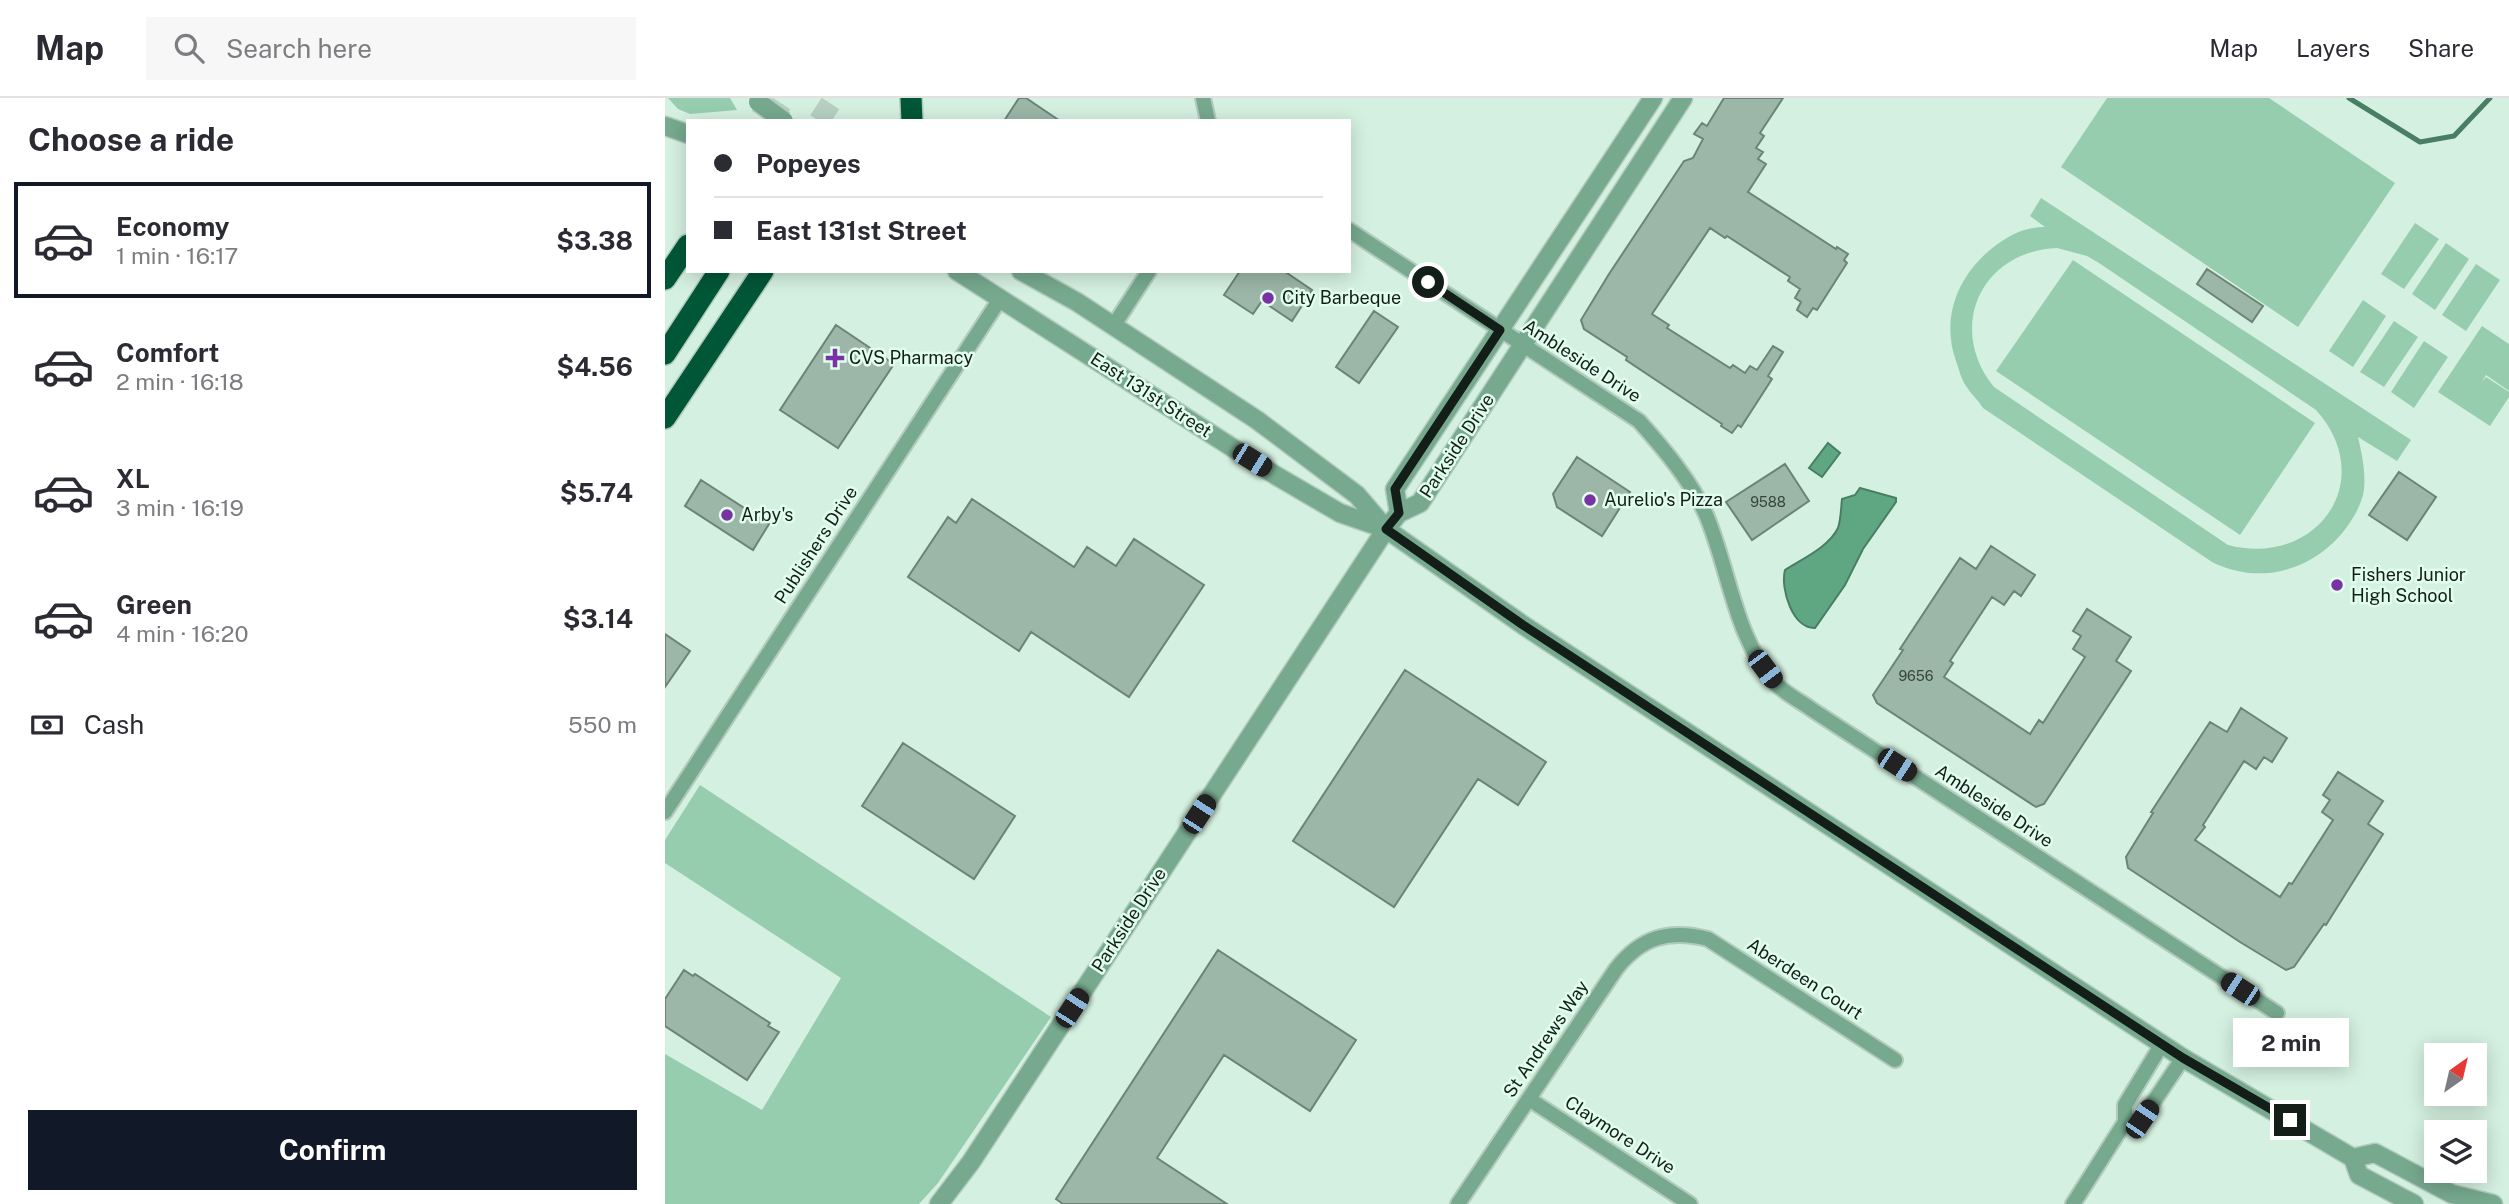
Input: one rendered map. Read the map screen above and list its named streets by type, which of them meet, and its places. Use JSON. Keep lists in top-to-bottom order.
{
  "streets": {
    "street": [
      "Ambleside Drive",
      "East 131st Street",
      "Parkside Drive",
      "Publishers Drive",
      "Aberdeen Court",
      "St Andrews Way",
      "Claymore Drive"
    ]
  },
  "crossings": [
    ["Ambleside Drive", "Parkside Drive"],
    ["East 131st Street", "Parkside Drive"],
    ["East 131st Street", "Publishers Drive"],
    ["Aberdeen Court", "St Andrews Way"],
    ["St Andrews Way", "Claymore Drive"]
  ],
  "places": {
    "other": [
      "City Barbeque",
      "Aurelio's Pizza",
      "Arby's",
      "Fishers Junior High School"
    ],
    "health": ["CVS Pharmacy"]
  },
  "house_numbers": ["9588", "9656"],
  "north": "top right",
  "page": {
    "header": "Map",
    "search": "Search here",
    "nav": ["Map", "Layers", "Share"],
    "heading": "Choose a ride",
    "banner": ["Popeyes", "East 131st Street"],
    "list": [
      {
        "name": "Economy",
        "note": "1 min · 16:17",
        "value": "$3.38"
      },
      {
        "name": "Comfort",
        "note": "2 min · 16:18",
        "value": "$4.56"
      },
      {
        "name": "XL",
        "note": "3 min · 16:19",
        "value": "$5.74"
      },
      {
        "name": "Green",
        "note": "4 min · 16:20",
        "value": "$3.14"
      }
    ],
    "pay": ["Cash", "550 m"],
    "bubble": "2 min",
    "buttons": "Confirm"
  }
}
